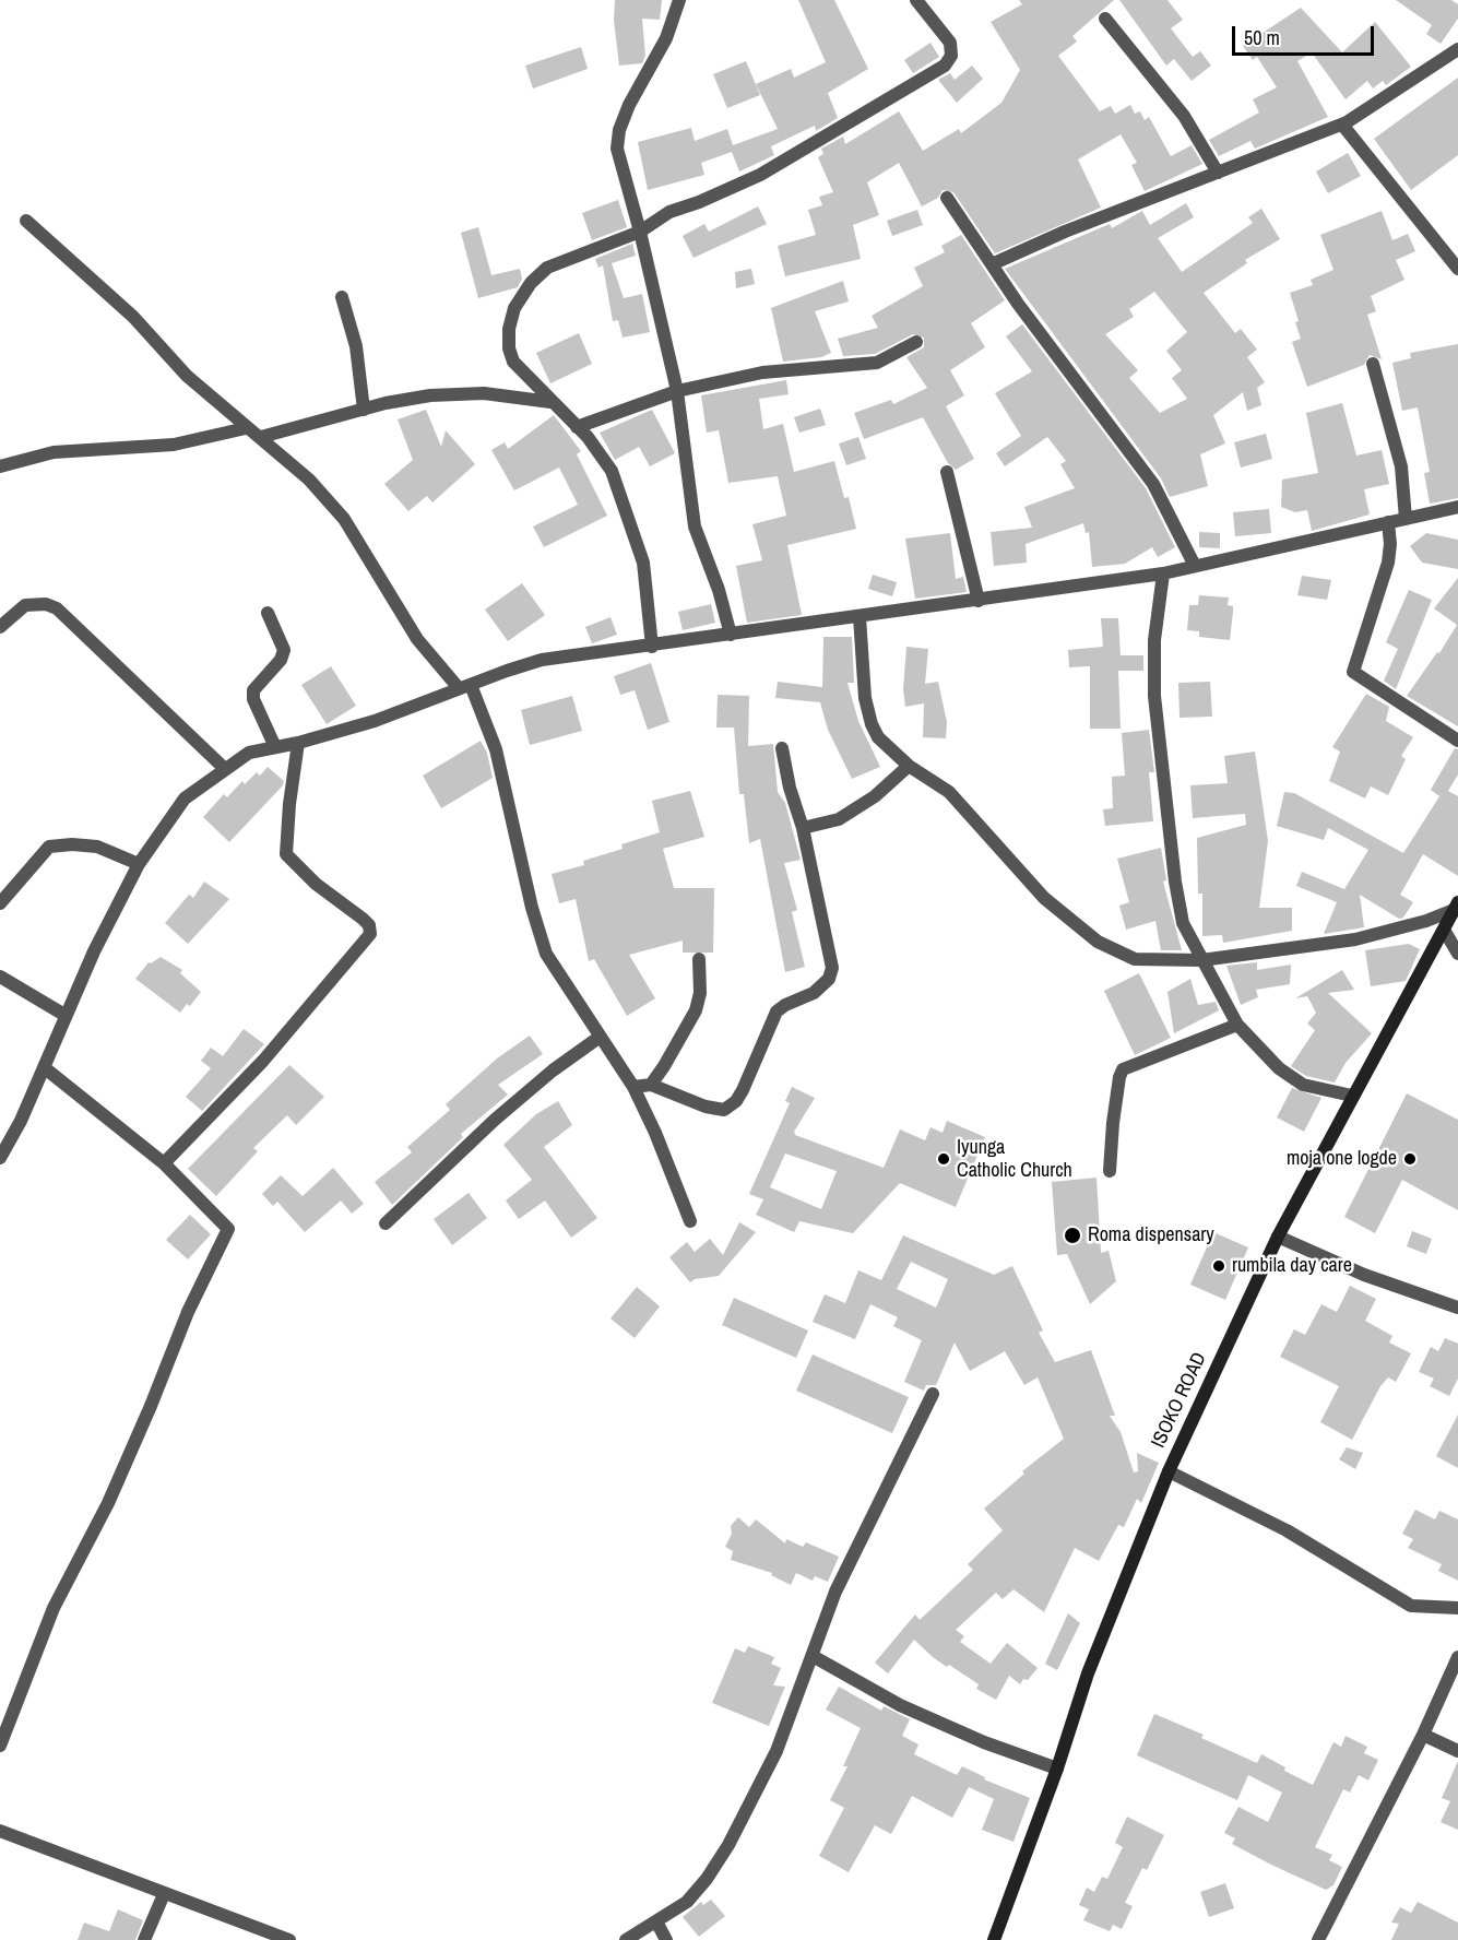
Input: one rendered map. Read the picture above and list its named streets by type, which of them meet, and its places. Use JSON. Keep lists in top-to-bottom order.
{
  "streets": {
    "street": ["ISOKO ROAD"]
  },
  "places": [
    "Iyunga Catholic Church",
    "moja one logde",
    "Roma dispensary",
    "rumbila day care"
  ],
  "scale_bar": "50 m"
}
